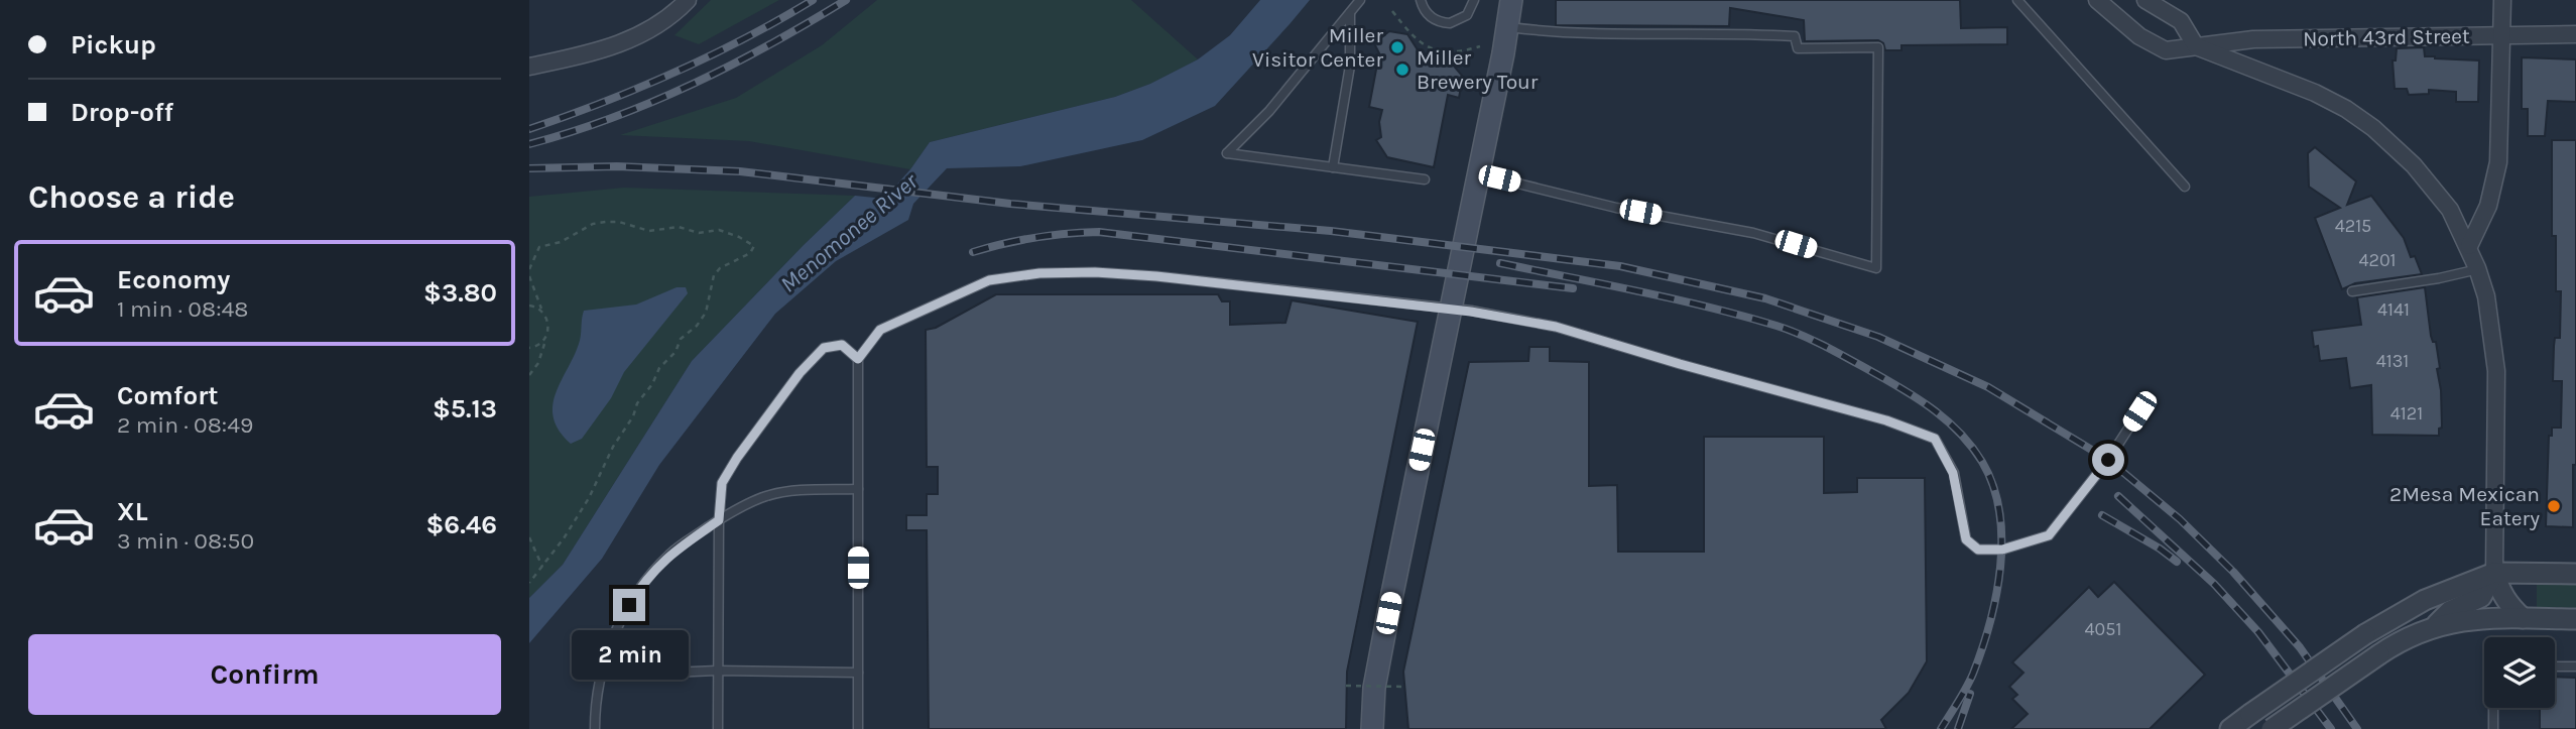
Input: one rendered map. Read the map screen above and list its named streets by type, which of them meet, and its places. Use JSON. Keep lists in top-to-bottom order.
{
  "streets": {
    "street": ["North 43rd Street"]
  },
  "water": ["Menomonee River"],
  "places": ["Miller Visitor Center", "Miller Brewery Tour", "2Mesa Mexican Eatery"],
  "house_numbers": [
    "4215",
    "4201",
    "4141",
    "4131",
    "4121",
    "4051"
  ],
  "page": {
    "banner": ["Pickup", "Drop-off"],
    "heading": "Choose a ride",
    "list": [
      {
        "name": "Economy",
        "note": "1 min · 08:48",
        "value": "$3.80"
      },
      {
        "name": "Comfort",
        "note": "2 min · 08:49",
        "value": "$5.13"
      },
      {
        "name": "XL",
        "note": "3 min · 08:50",
        "value": "$6.46"
      }
    ],
    "buttons": "Confirm",
    "bubble": "2 min"
  }
}
